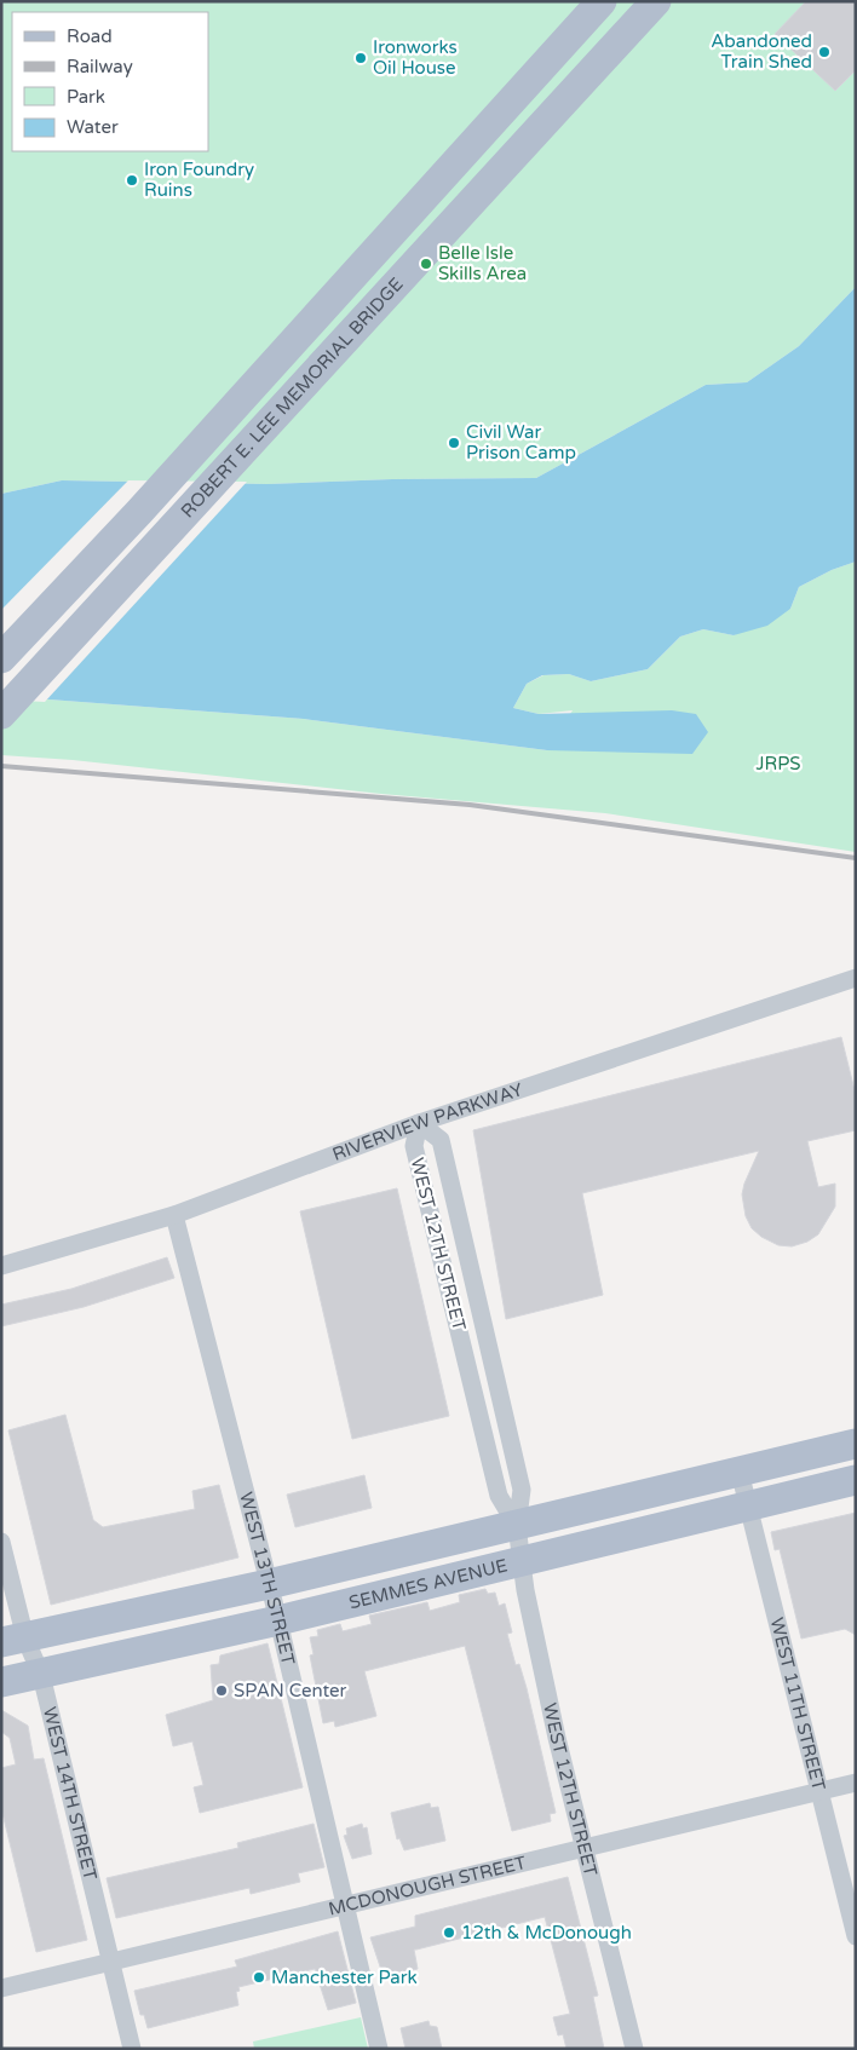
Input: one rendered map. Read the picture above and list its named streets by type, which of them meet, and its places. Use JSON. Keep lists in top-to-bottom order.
{
  "streets": {
    "main road": ["ROBERT E. LEE MEMORIAL BRIDGE", "SEMMES AVENUE"],
    "street": [
      "RIVERVIEW PARKWAY",
      "WEST 12TH STREET",
      "WEST 13TH STREET",
      "WEST 11TH STREET",
      "WEST 14TH STREET",
      "MCDONOUGH STREET"
    ]
  },
  "crossings": [
    ["RIVERVIEW PARKWAY", "WEST 12TH STREET"],
    ["RIVERVIEW PARKWAY", "WEST 13TH STREET"],
    ["WEST 12TH STREET", "SEMMES AVENUE"],
    ["WEST 12TH STREET", "MCDONOUGH STREET"],
    ["WEST 13TH STREET", "SEMMES AVENUE"],
    ["WEST 13TH STREET", "MCDONOUGH STREET"],
    ["SEMMES AVENUE", "WEST 11TH STREET"],
    ["SEMMES AVENUE", "WEST 14TH STREET"],
    ["WEST 11TH STREET", "MCDONOUGH STREET"],
    ["WEST 14TH STREET", "MCDONOUGH STREET"]
  ],
  "parks": ["JRPS"],
  "places": [
    "Abandoned Train Shed",
    "Ironworks Oil House",
    "Iron Foundry Ruins",
    "Belle Isle Skills Area",
    "Civil War Prison Camp",
    "SPAN Center",
    "12th & McDonough",
    "Manchester Park"
  ],
  "legend": [
    "Road",
    "Railway",
    "Park",
    "Water"
  ]
}
